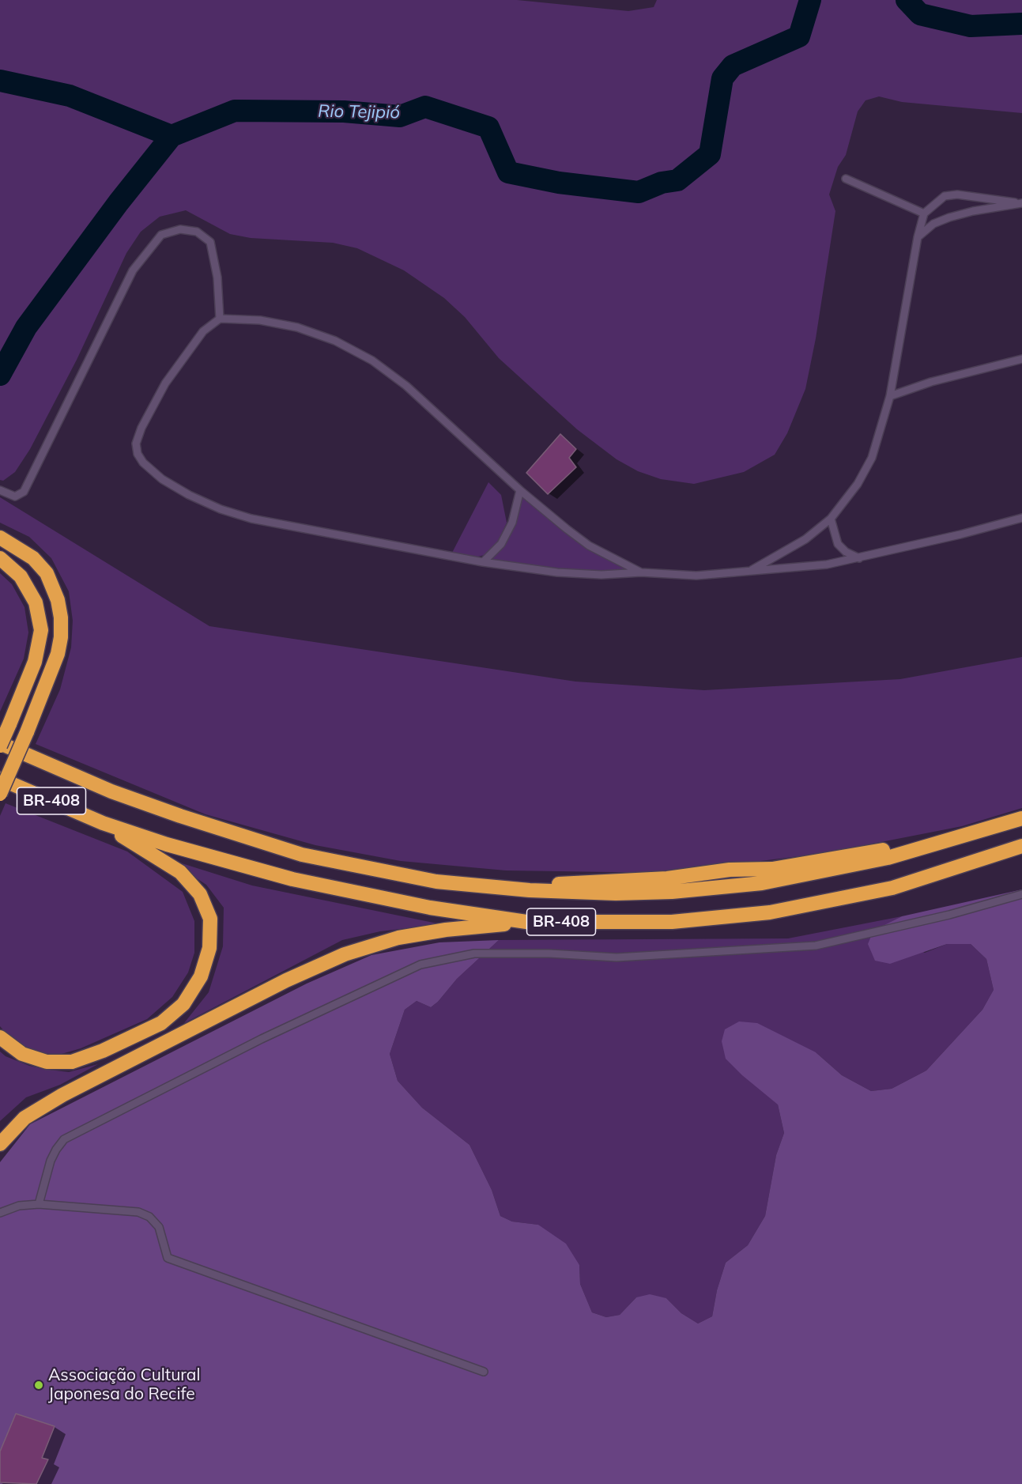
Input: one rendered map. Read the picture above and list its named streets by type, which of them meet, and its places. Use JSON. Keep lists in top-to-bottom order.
{
  "streets": {
    "highway": ["BR-408"]
  },
  "water": ["Rio Tejipió"],
  "places": ["Associação Cultural Japonesa do Recife"]
}
